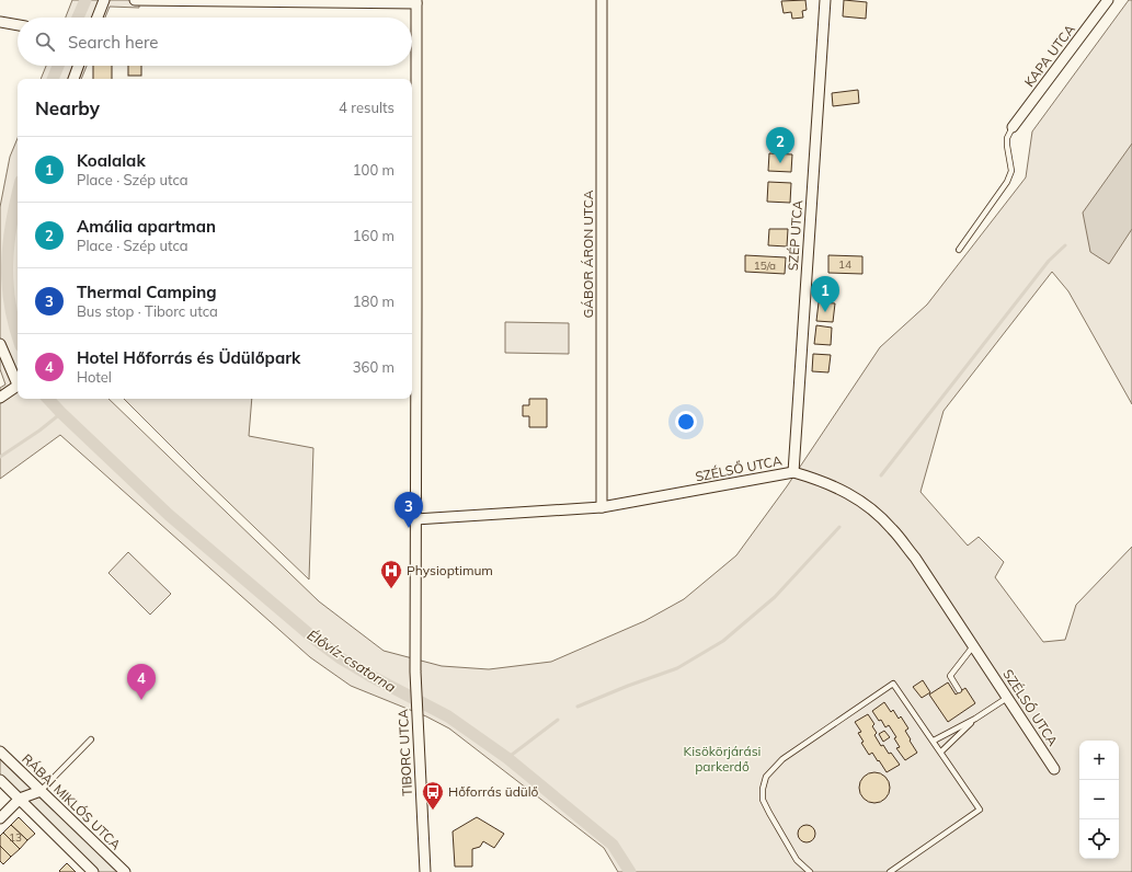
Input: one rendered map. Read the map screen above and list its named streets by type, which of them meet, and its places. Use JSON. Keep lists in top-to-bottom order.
{
  "streets": {
    "street": [
      "KAPA UTCA",
      "SZÉP UTCA",
      "GÁBOR ÁRON UTCA",
      "SZÉLSŐ UTCA",
      "TIBORC UTCA",
      "RÁBAI MIKLÓS UTCA"
    ]
  },
  "crossings": [
    ["SZÉP UTCA", "SZÉLSŐ UTCA"],
    ["GÁBOR ÁRON UTCA", "SZÉLSŐ UTCA"],
    ["SZÉLSŐ UTCA", "TIBORC UTCA"]
  ],
  "water": ["Élővíz-csatorna"],
  "parks": ["Kisökörjárási parkerdő"],
  "places": {
    "hospital": ["Physioptimum"],
    "bus stop": ["Hőforrás üdülő"]
  },
  "house_numbers": ["14", "15/a", "13"],
  "page": {
    "search": "Search here",
    "heading": ["Nearby", "4 results"],
    "pins": [
      "2",
      "1",
      "3",
      "4"
    ],
    "list": [
      {
        "mark": "1",
        "name": "Koalalak",
        "note": "Place · Szép utca",
        "value": "100 m"
      },
      {
        "mark": "2",
        "name": "Amália apartman",
        "note": "Place · Szép utca",
        "value": "160 m"
      },
      {
        "mark": "3",
        "name": "Thermal Camping",
        "note": "Bus stop · Tiborc utca",
        "value": "180 m"
      },
      {
        "mark": "4",
        "name": "Hotel Hőforrás és Üdülőpark",
        "note": "Hotel",
        "value": "360 m"
      }
    ],
    "map_buttons": ["+", "−"]
  }
}
